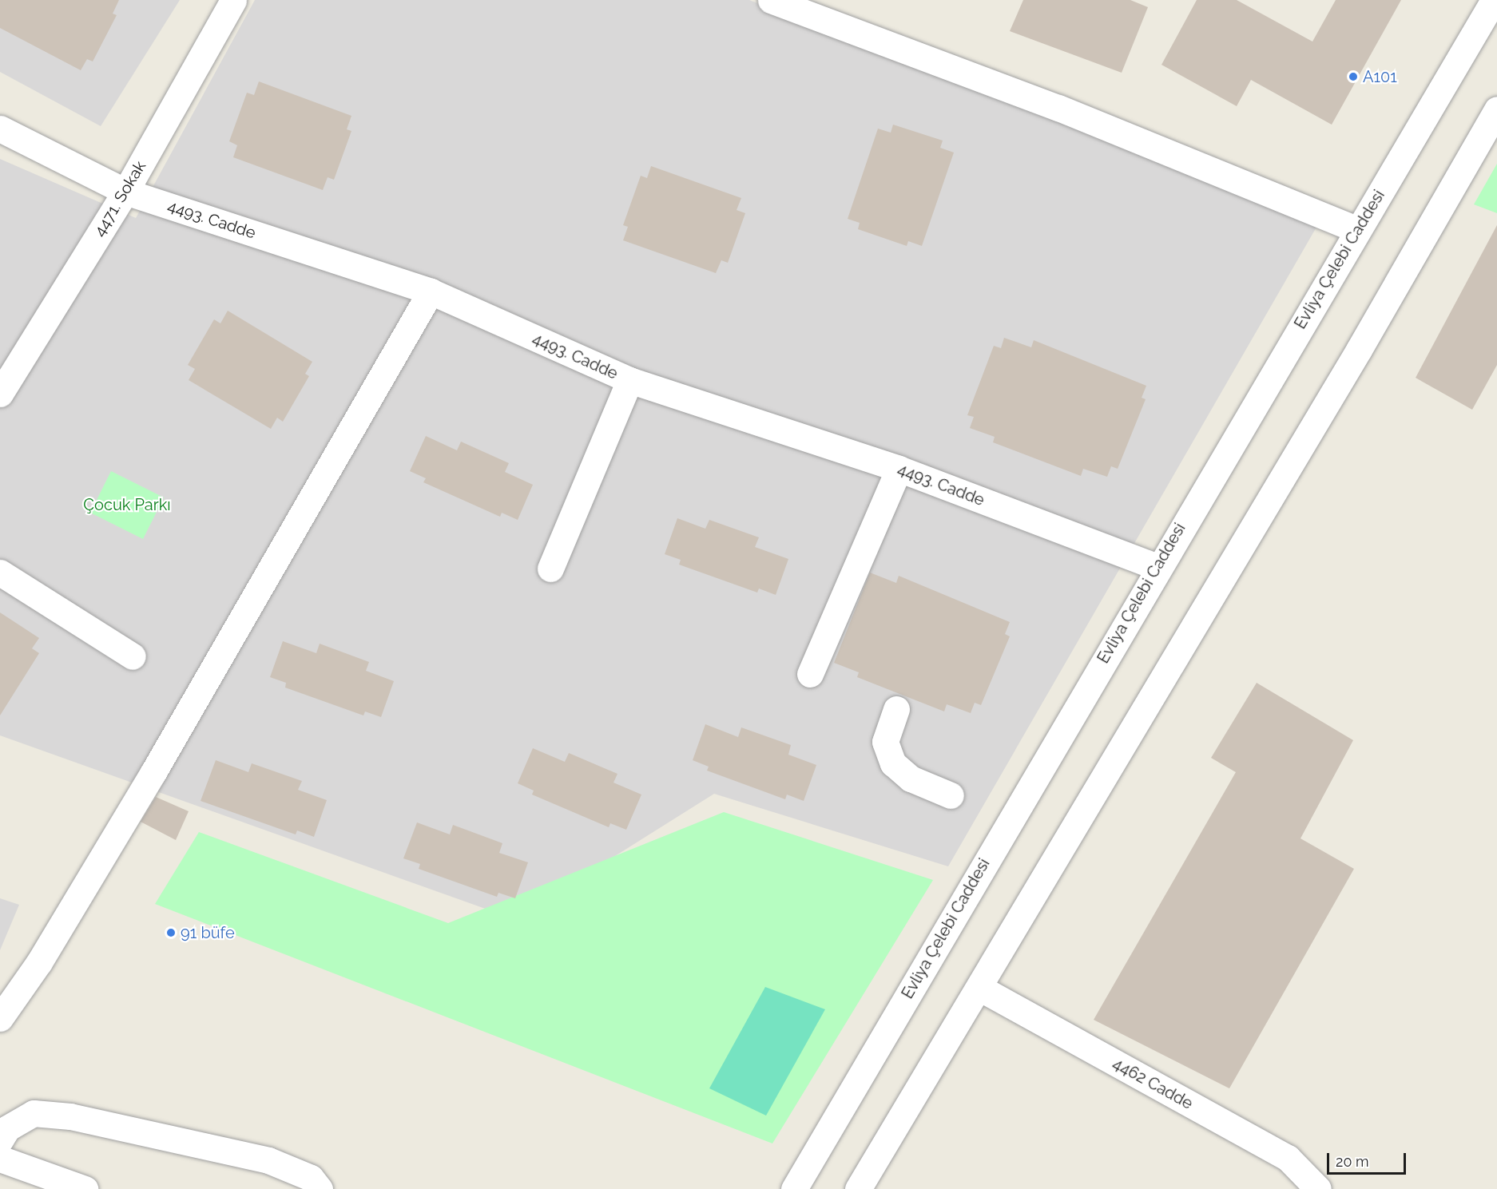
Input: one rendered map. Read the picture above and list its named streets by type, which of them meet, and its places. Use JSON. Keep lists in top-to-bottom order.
{
  "streets": {
    "street": [
      "4471. Sokak",
      "4493. Cadde",
      "Evliya Çelebi Caddesi",
      "4462 Cadde"
    ]
  },
  "crossings": [
    ["4471. Sokak", "4493. Cadde"],
    ["4493. Cadde", "Evliya Çelebi Caddesi"]
  ],
  "parks": ["Çocuk Parkı"],
  "places": ["A101", "91 büfe"],
  "scale_bar": "20 m"
}
